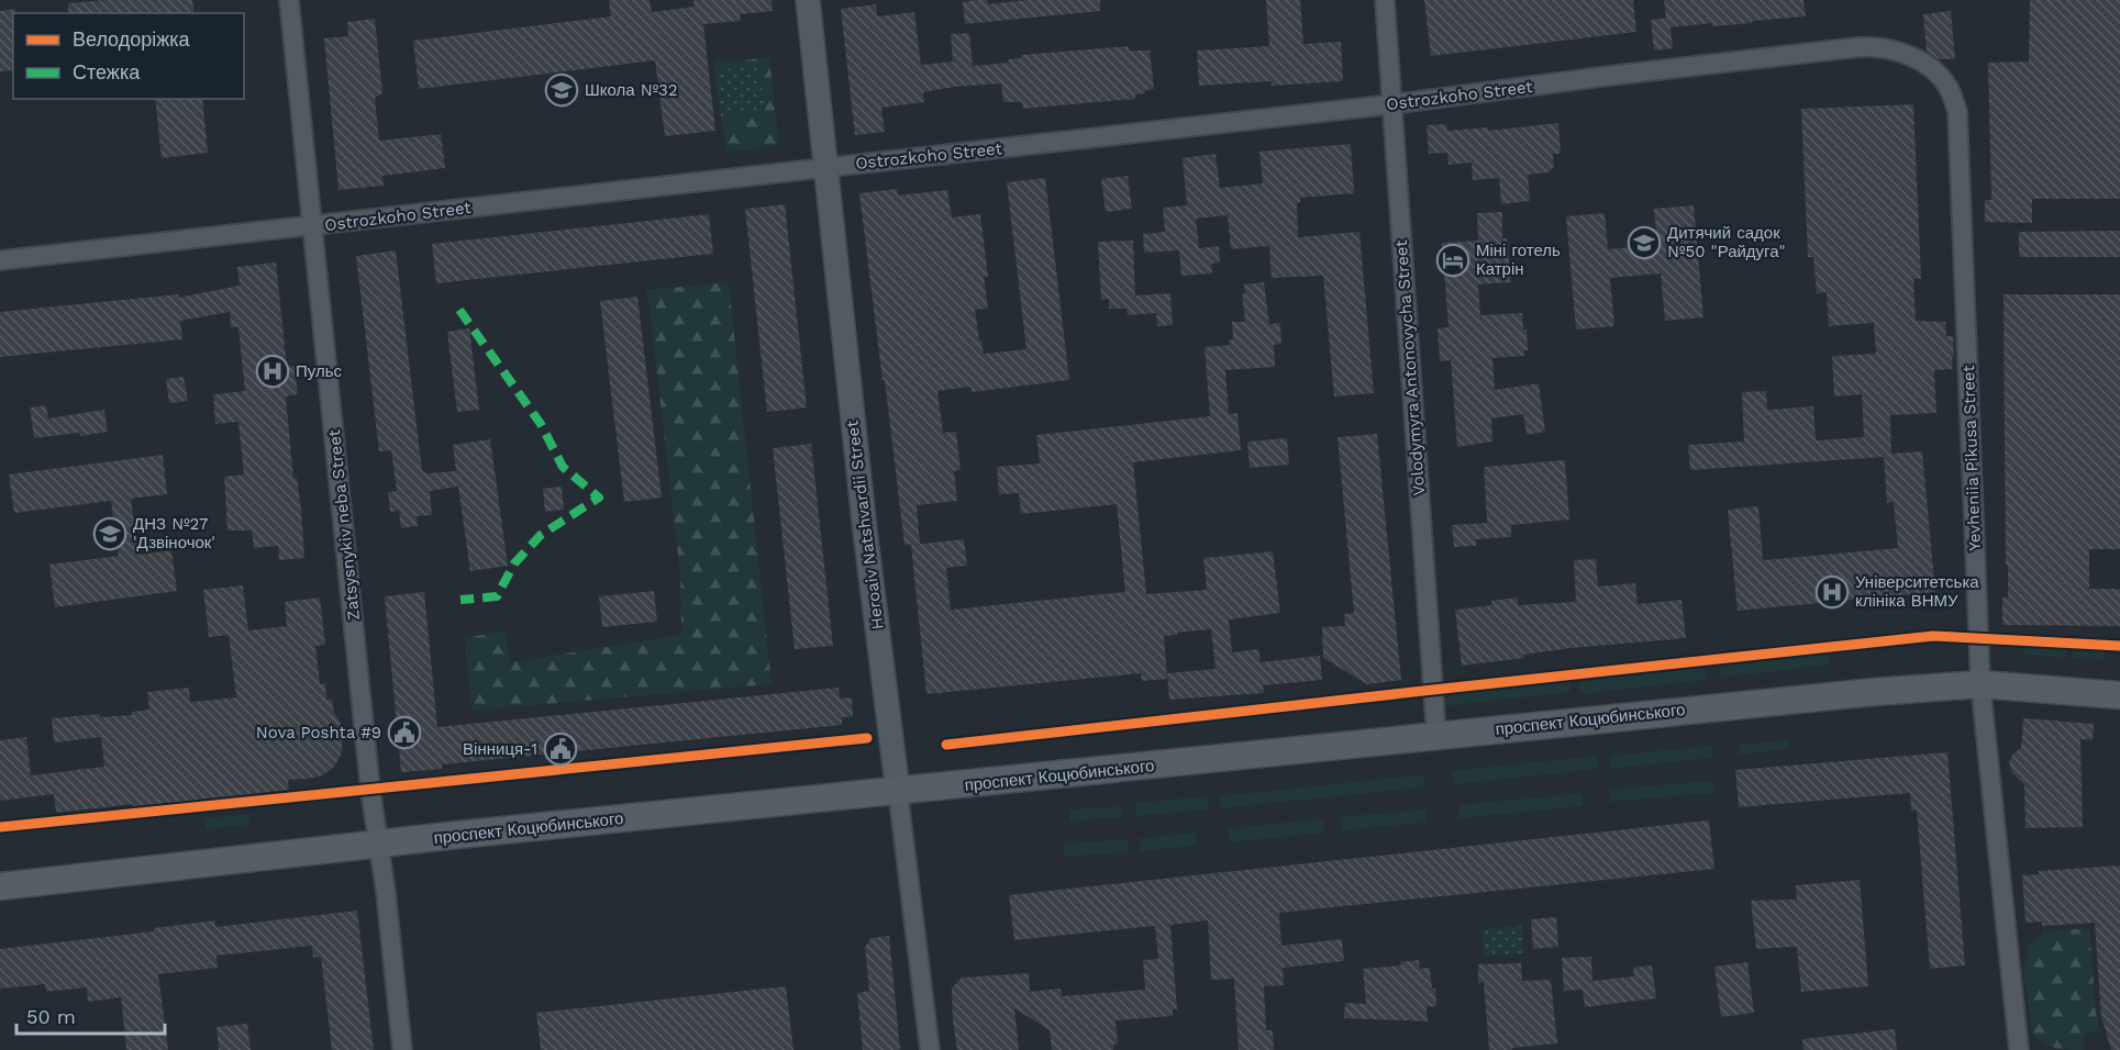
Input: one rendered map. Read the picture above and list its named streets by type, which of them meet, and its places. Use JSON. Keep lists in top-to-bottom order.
{
  "streets": {
    "main road": ["проспект Коцюбинського"],
    "street": [
      "Ostrozkoho Street",
      "Volodymyra Antonovycha Street",
      "Yevheniia Pikusa Street",
      "Zatsysnykiv neba Street",
      "Heroaiv Natshvardii Street"
    ]
  },
  "crossings": [
    ["Ostrozkoho Street", "Volodymyra Antonovycha Street"],
    ["Ostrozkoho Street", "Yevheniia Pikusa Street"],
    ["Ostrozkoho Street", "Zatsysnykiv neba Street"],
    ["Ostrozkoho Street", "Heroaiv Natshvardii Street"],
    ["Volodymyra Antonovycha Street", "проспект Коцюбинського"],
    ["Yevheniia Pikusa Street", "проспект Коцюбинського"],
    ["Zatsysnykiv neba Street", "проспект Коцюбинського"],
    ["Heroaiv Natshvardii Street", "проспект Коцюбинського"]
  ],
  "places": {
    "school or university": ["Школа №32", "Дитячий садок №50 \"Райдуга\"", "ДНЗ №27 'Дзвіночок'"],
    "hotel": ["Міні готель Катрін"],
    "hospital": ["Пульс", "Університетська клініка ВНМУ"],
    "public building": ["Nova Poshta #9", "Вінниця-1"]
  },
  "legend": ["Велодоріжка", "Стежка"],
  "scale_bar": "50 m"
}
